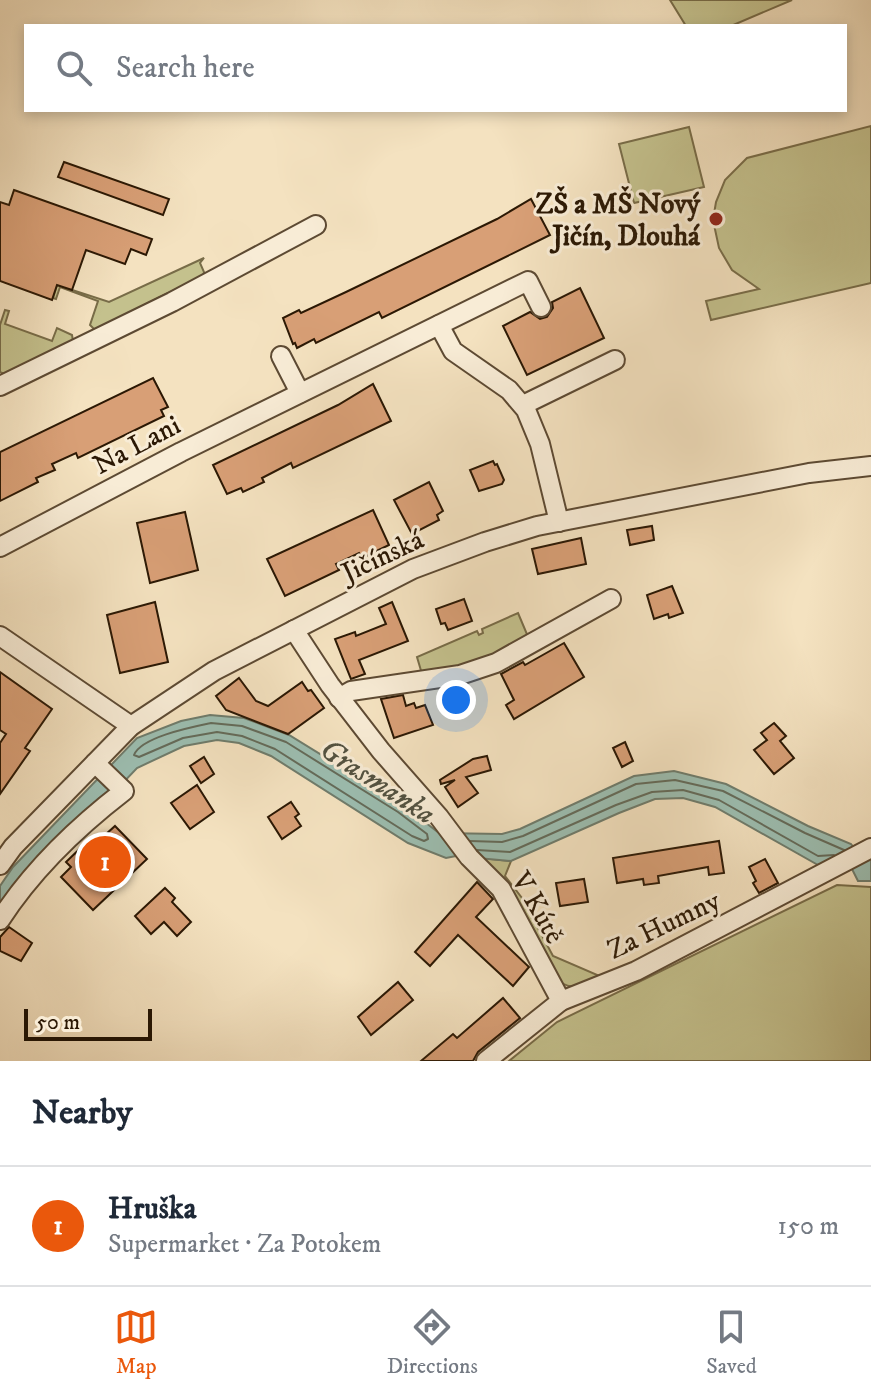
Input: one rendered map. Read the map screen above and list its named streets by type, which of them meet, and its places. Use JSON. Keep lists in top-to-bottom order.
{
  "streets": {
    "street": [
      "Na Lani",
      "Jičínská",
      "V Kútě",
      "Za Humny"
    ]
  },
  "crossings": [
    ["Jičínská", "V Kútě"],
    ["V Kútě", "Za Humny"]
  ],
  "water": ["Grasmanka"],
  "places": ["ZŠ a MŠ Nový Jičín, Dlouhá"],
  "scale_bar": "50 m",
  "page": {
    "search": "Search here",
    "pins": "1",
    "scale": "50 m",
    "heading": "Nearby",
    "list": [
      {
        "mark": "1",
        "name": "Hruška",
        "note": "Supermarket · Za Potokem",
        "value": "150 m"
      }
    ],
    "nav": ["Map", "Directions", "Saved"]
  }
}
